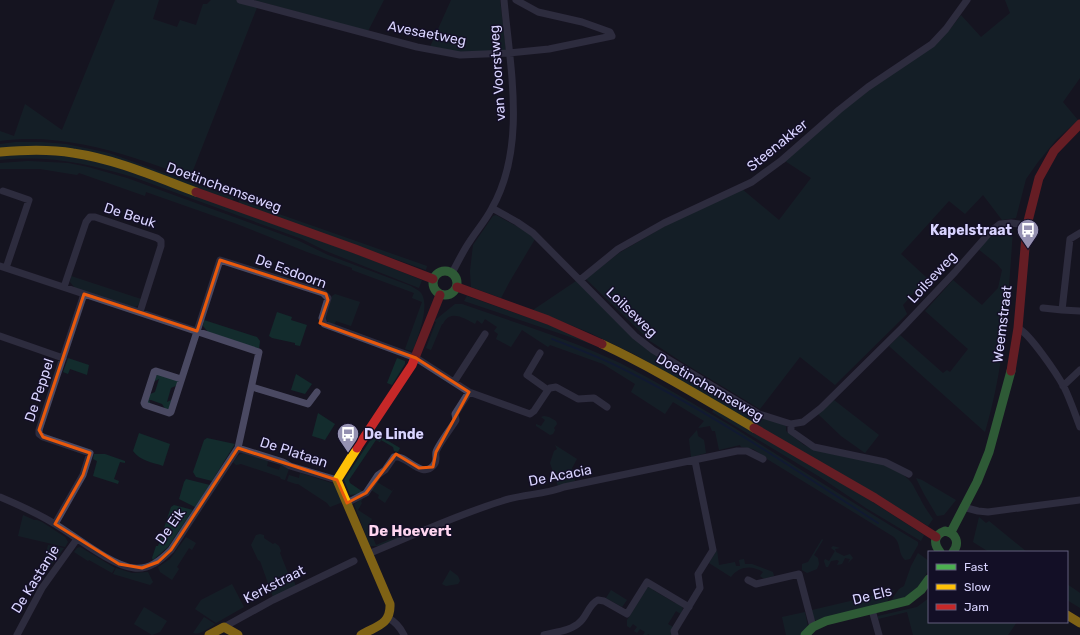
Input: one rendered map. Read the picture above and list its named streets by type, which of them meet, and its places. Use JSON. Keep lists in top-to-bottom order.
{
  "streets": {
    "main road": [
      "Doetinchemseweg",
      "Weemstraat",
      "De Plataan",
      "Kerkstraat",
      "De Els"
    ],
    "street": [
      "Avesaetweg",
      "van Voorstweg",
      "Steenakker",
      "De Beuk",
      "De Esdoorn",
      "Loilseweg",
      "De Peppel",
      "De Acacia",
      "De Eik",
      "De Kastanje"
    ]
  },
  "crossings": [
    ["Avesaetweg", "van Voorstweg"],
    ["van Voorstweg", "Doetinchemseweg"],
    ["van Voorstweg", "Loilseweg"],
    ["Steenakker", "Loilseweg"],
    ["De Esdoorn", "De Eik"],
    ["Loilseweg", "Weemstraat"],
    ["De Peppel", "De Eik"],
    ["De Plataan", "De Acacia"],
    ["De Plataan", "De Eik"],
    ["De Eik", "De Kastanje"]
  ],
  "districts": ["De Hoevert"],
  "places": {
    "bus stop": ["Kapelstraat", "De Linde"]
  },
  "legend": ["Fast", "Slow", "Jam"]
}
